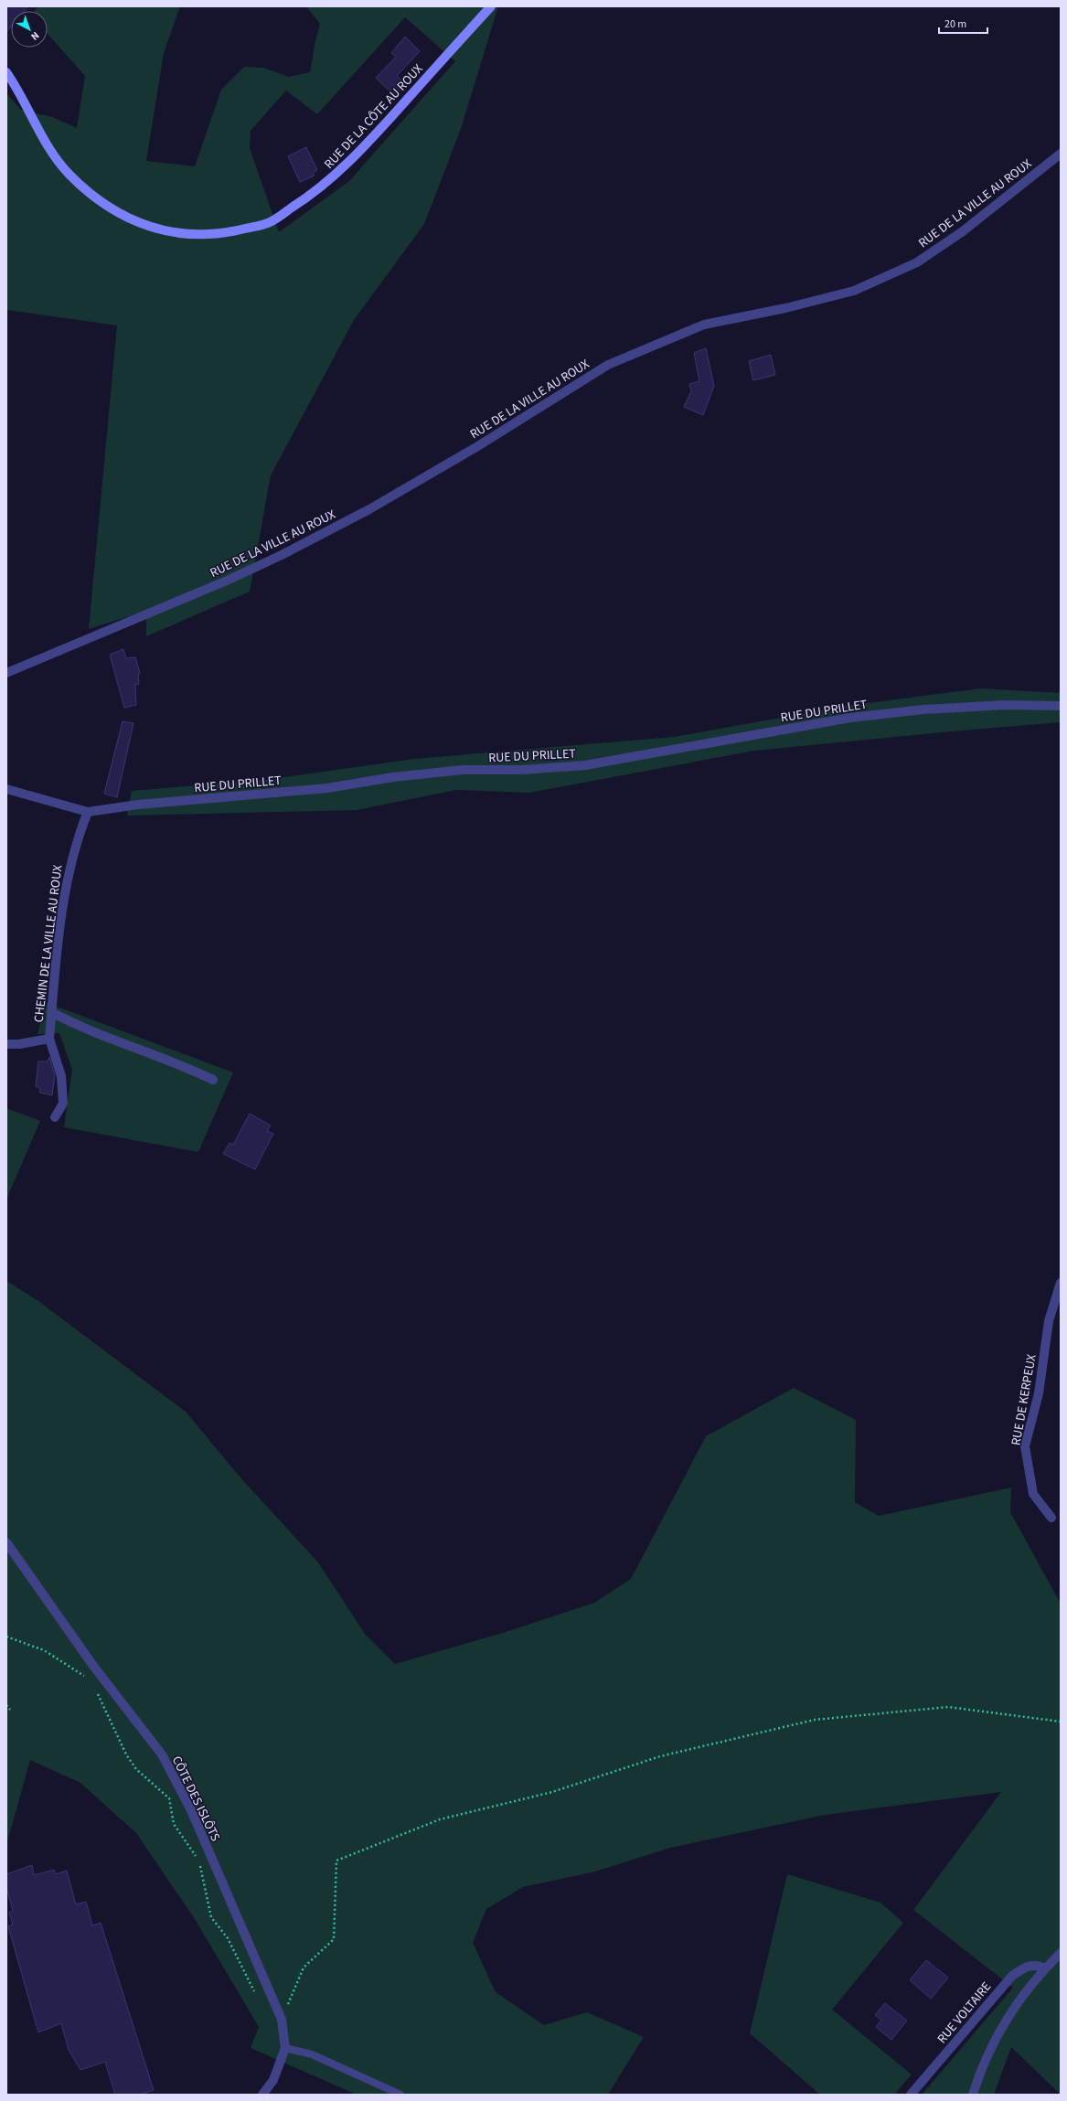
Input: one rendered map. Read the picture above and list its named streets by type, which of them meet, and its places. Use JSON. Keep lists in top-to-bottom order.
{
  "streets": {
    "main road": ["RUE DE LA CÔTE AU ROUX"],
    "street": [
      "RUE DE LA VILLE AU ROUX",
      "RUE DU PRILLET",
      "CHEMIN DE LA VILLE AU ROUX",
      "RUE DE KERPEUX",
      "CÔTE DES ISLÔTS",
      "RUE VOLTAIRE"
    ]
  },
  "crossings": [
    ["RUE DU PRILLET", "CHEMIN DE LA VILLE AU ROUX"]
  ],
  "scale_bar": "20 m",
  "north": "bottom right"
}
